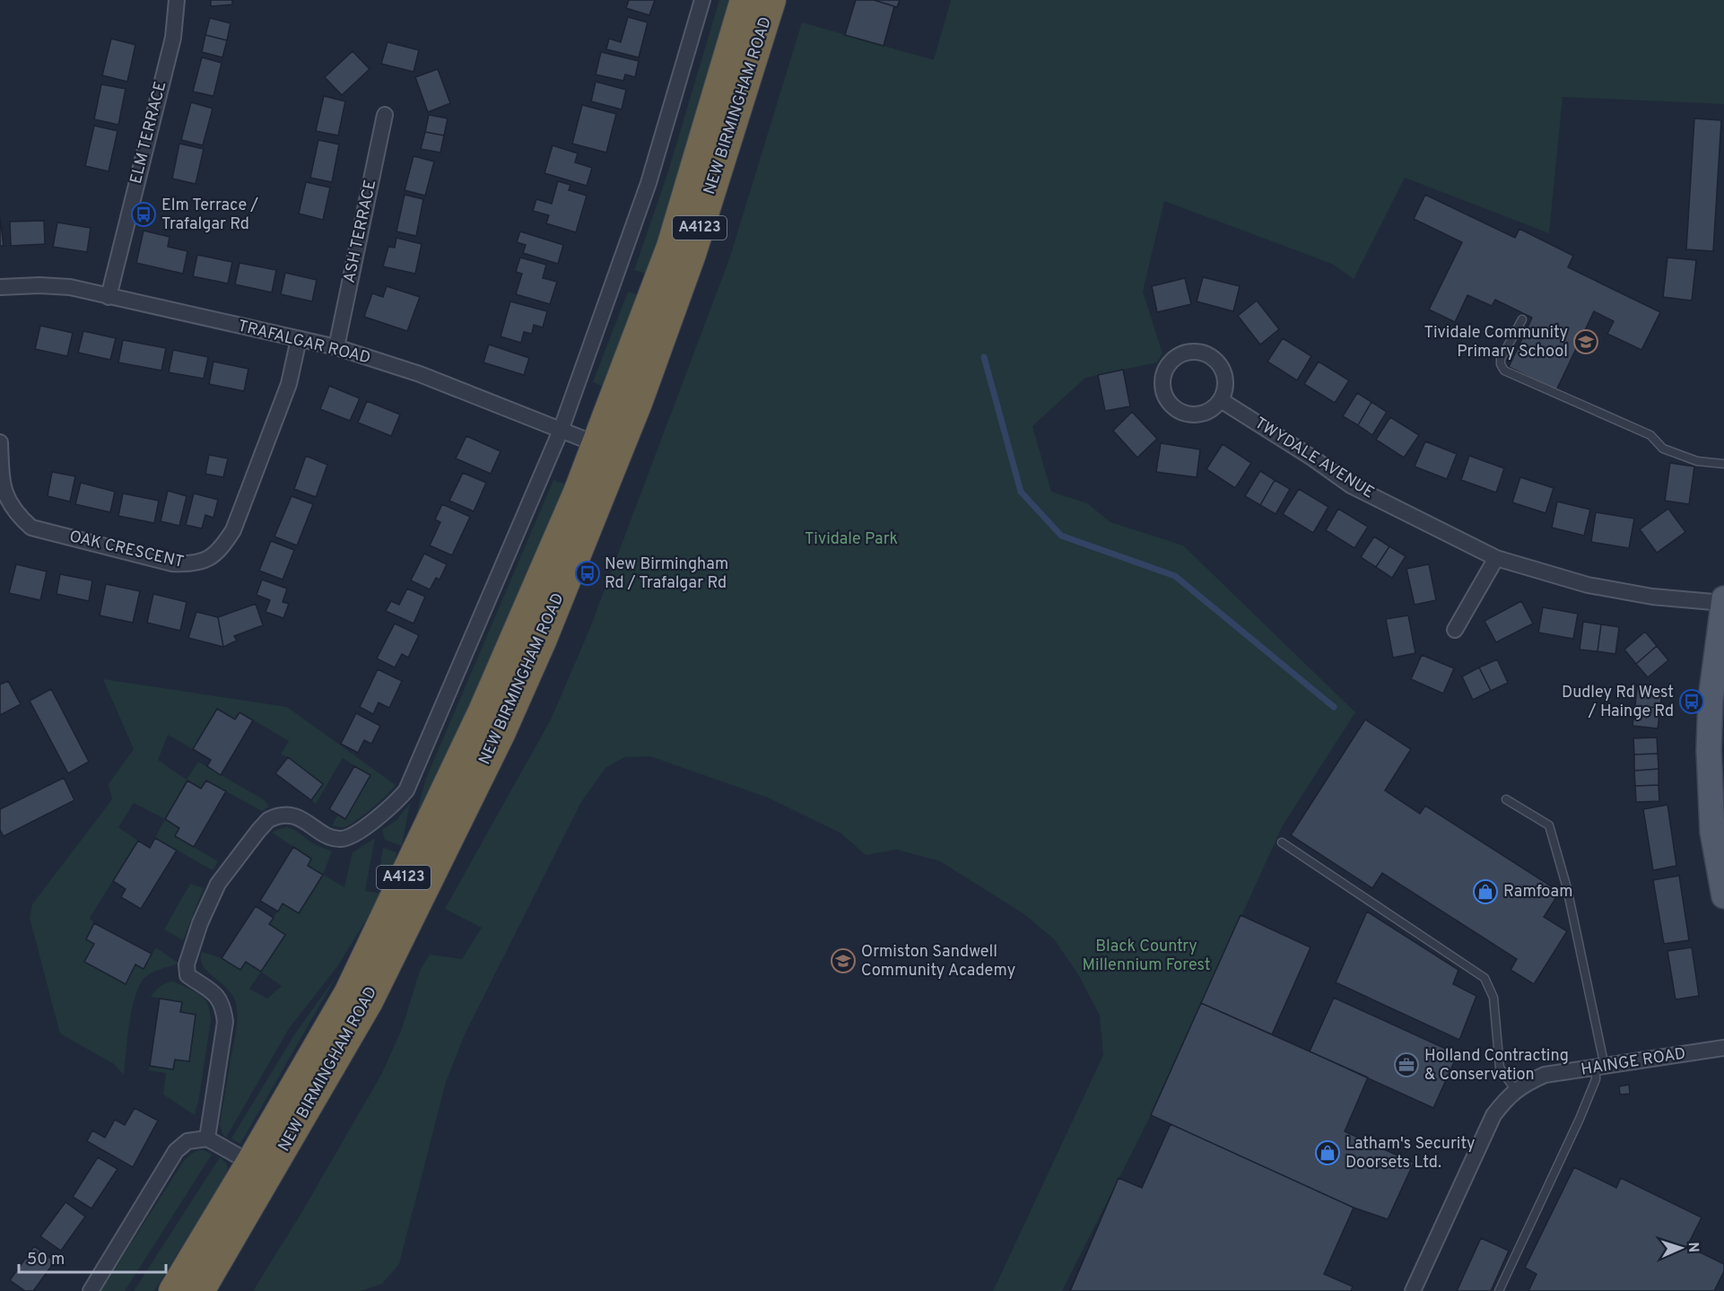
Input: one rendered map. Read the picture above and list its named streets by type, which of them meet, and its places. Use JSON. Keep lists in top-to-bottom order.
{
  "streets": {
    "highway": ["NEW BIRMINGHAM ROAD", "A4123"],
    "street": [
      "ELM TERRACE",
      "ASH TERRACE",
      "TRAFALGAR ROAD",
      "TWYDALE AVENUE",
      "OAK CRESCENT",
      "HAINGE ROAD"
    ]
  },
  "crossings": [
    ["NEW BIRMINGHAM ROAD", "TRAFALGAR ROAD"],
    ["ELM TERRACE", "TRAFALGAR ROAD"],
    ["ASH TERRACE", "TRAFALGAR ROAD"],
    ["TRAFALGAR ROAD", "OAK CRESCENT"]
  ],
  "parks": ["Tividale Park", "Black Country Millennium Forest"],
  "places": {
    "bus stop": ["Elm Terrace / Trafalgar Rd", "New Birmingham Rd / Trafalgar Rd", "Dudley Rd West / Hainge Rd"],
    "school or university": ["Tividale Community Primary School", "Ormiston Sandwell Community Academy"],
    "shop": ["Ramfoam", "Latham's Security Doorsets Ltd."],
    "office": ["Holland Contracting & Conservation"]
  },
  "scale_bar": "50 m",
  "north": "right"
}
